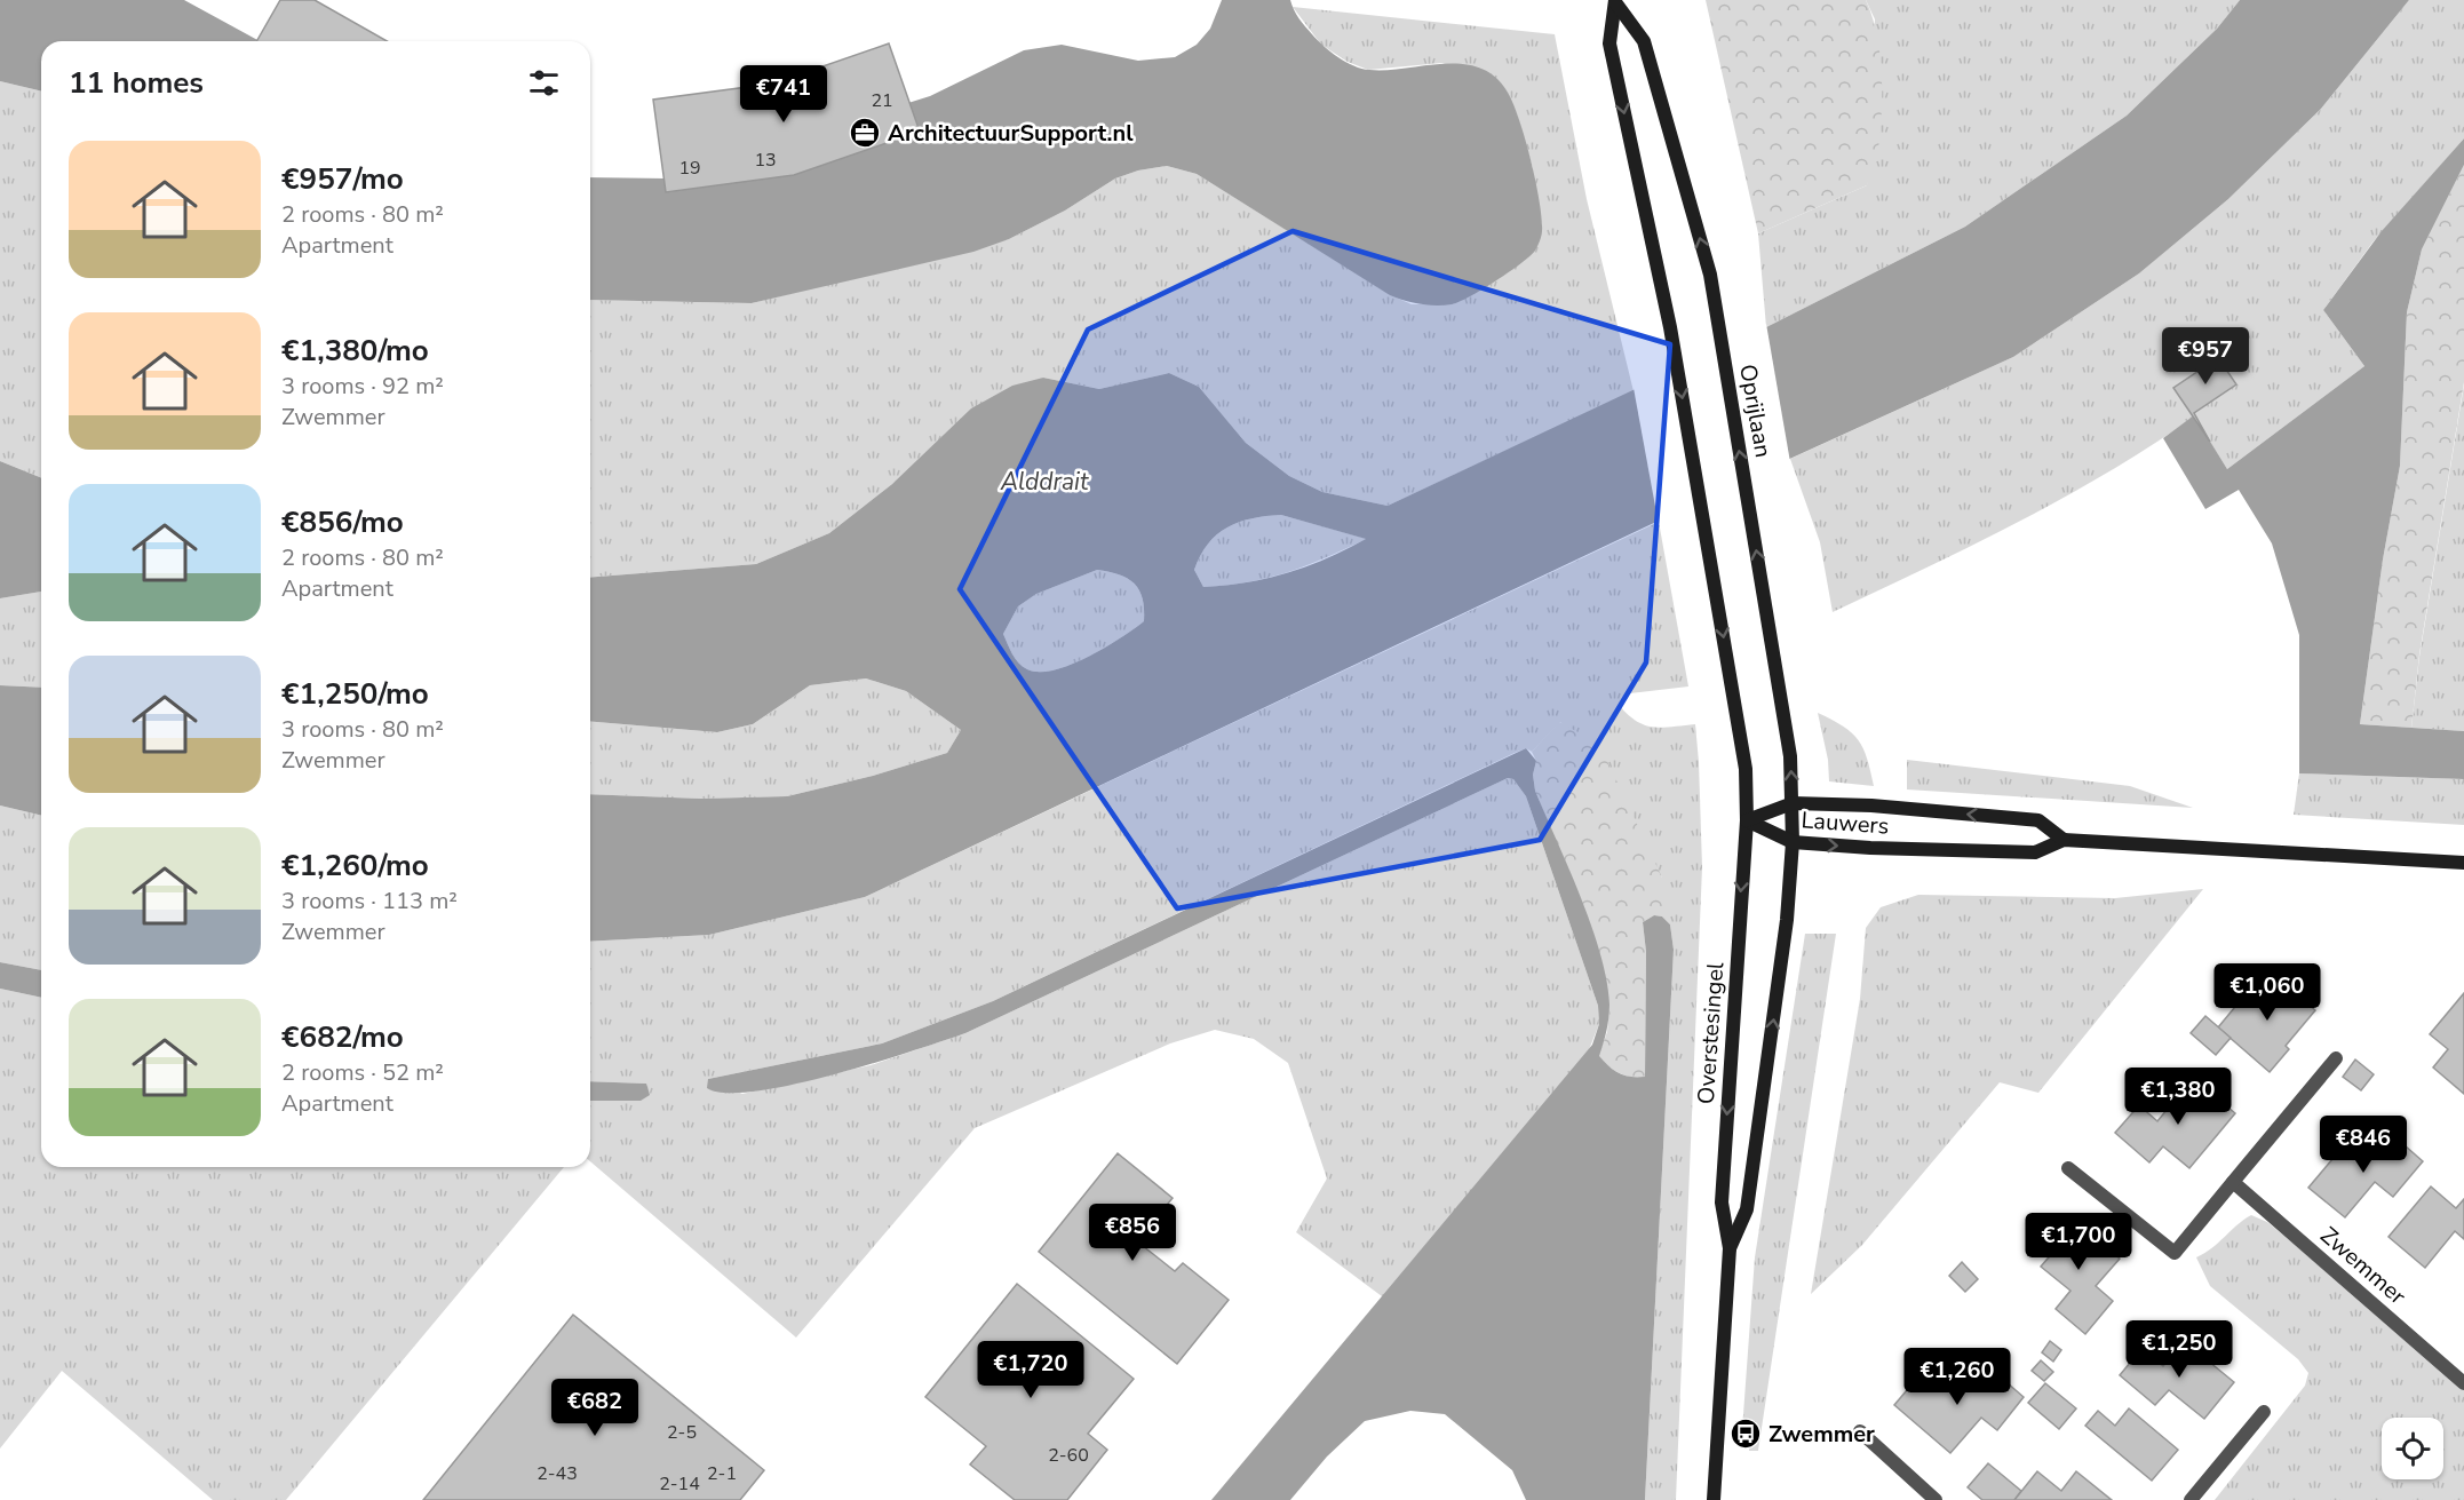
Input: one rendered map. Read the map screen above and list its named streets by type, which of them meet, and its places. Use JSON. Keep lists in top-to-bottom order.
{
  "streets": {
    "street": [
      "Oprijlaan",
      "Lauwers",
      "Overstesingel",
      "Zwemmer"
    ]
  },
  "crossings": [
    ["Oprijlaan", "Lauwers"],
    ["Oprijlaan", "Overstesingel"],
    ["Lauwers", "Overstesingel"]
  ],
  "water": ["Alddrait"],
  "places": {
    "office": ["ArchitectuurSupport.nl"],
    "bus stop": ["Zwemmer"]
  },
  "house_numbers": [
    "21",
    "13",
    "19",
    "2-5",
    "2-60",
    "2-43",
    "2-1",
    "2-14"
  ],
  "page": {
    "heading": "11 homes",
    "price": [
      "€741",
      "€957",
      "€1,060",
      "€1,380",
      "€846",
      "€856",
      "€1,700",
      "€1,250",
      "€1,720",
      "€1,260",
      "€682"
    ],
    "list": [
      {
        "name": "€957/mo",
        "note": "2 rooms · 80 m² · Apartment"
      },
      {
        "name": "€1,380/mo",
        "note": "3 rooms · 92 m² · Zwemmer"
      },
      {
        "name": "€856/mo",
        "note": "2 rooms · 80 m² · Apartment"
      },
      {
        "name": "€1,250/mo",
        "note": "3 rooms · 80 m² · Zwemmer"
      },
      {
        "name": "€1,260/mo",
        "note": "3 rooms · 113 m² · Zwemmer"
      },
      {
        "name": "€682/mo",
        "note": "2 rooms · 52 m² · Apartment"
      }
    ]
  }
}
